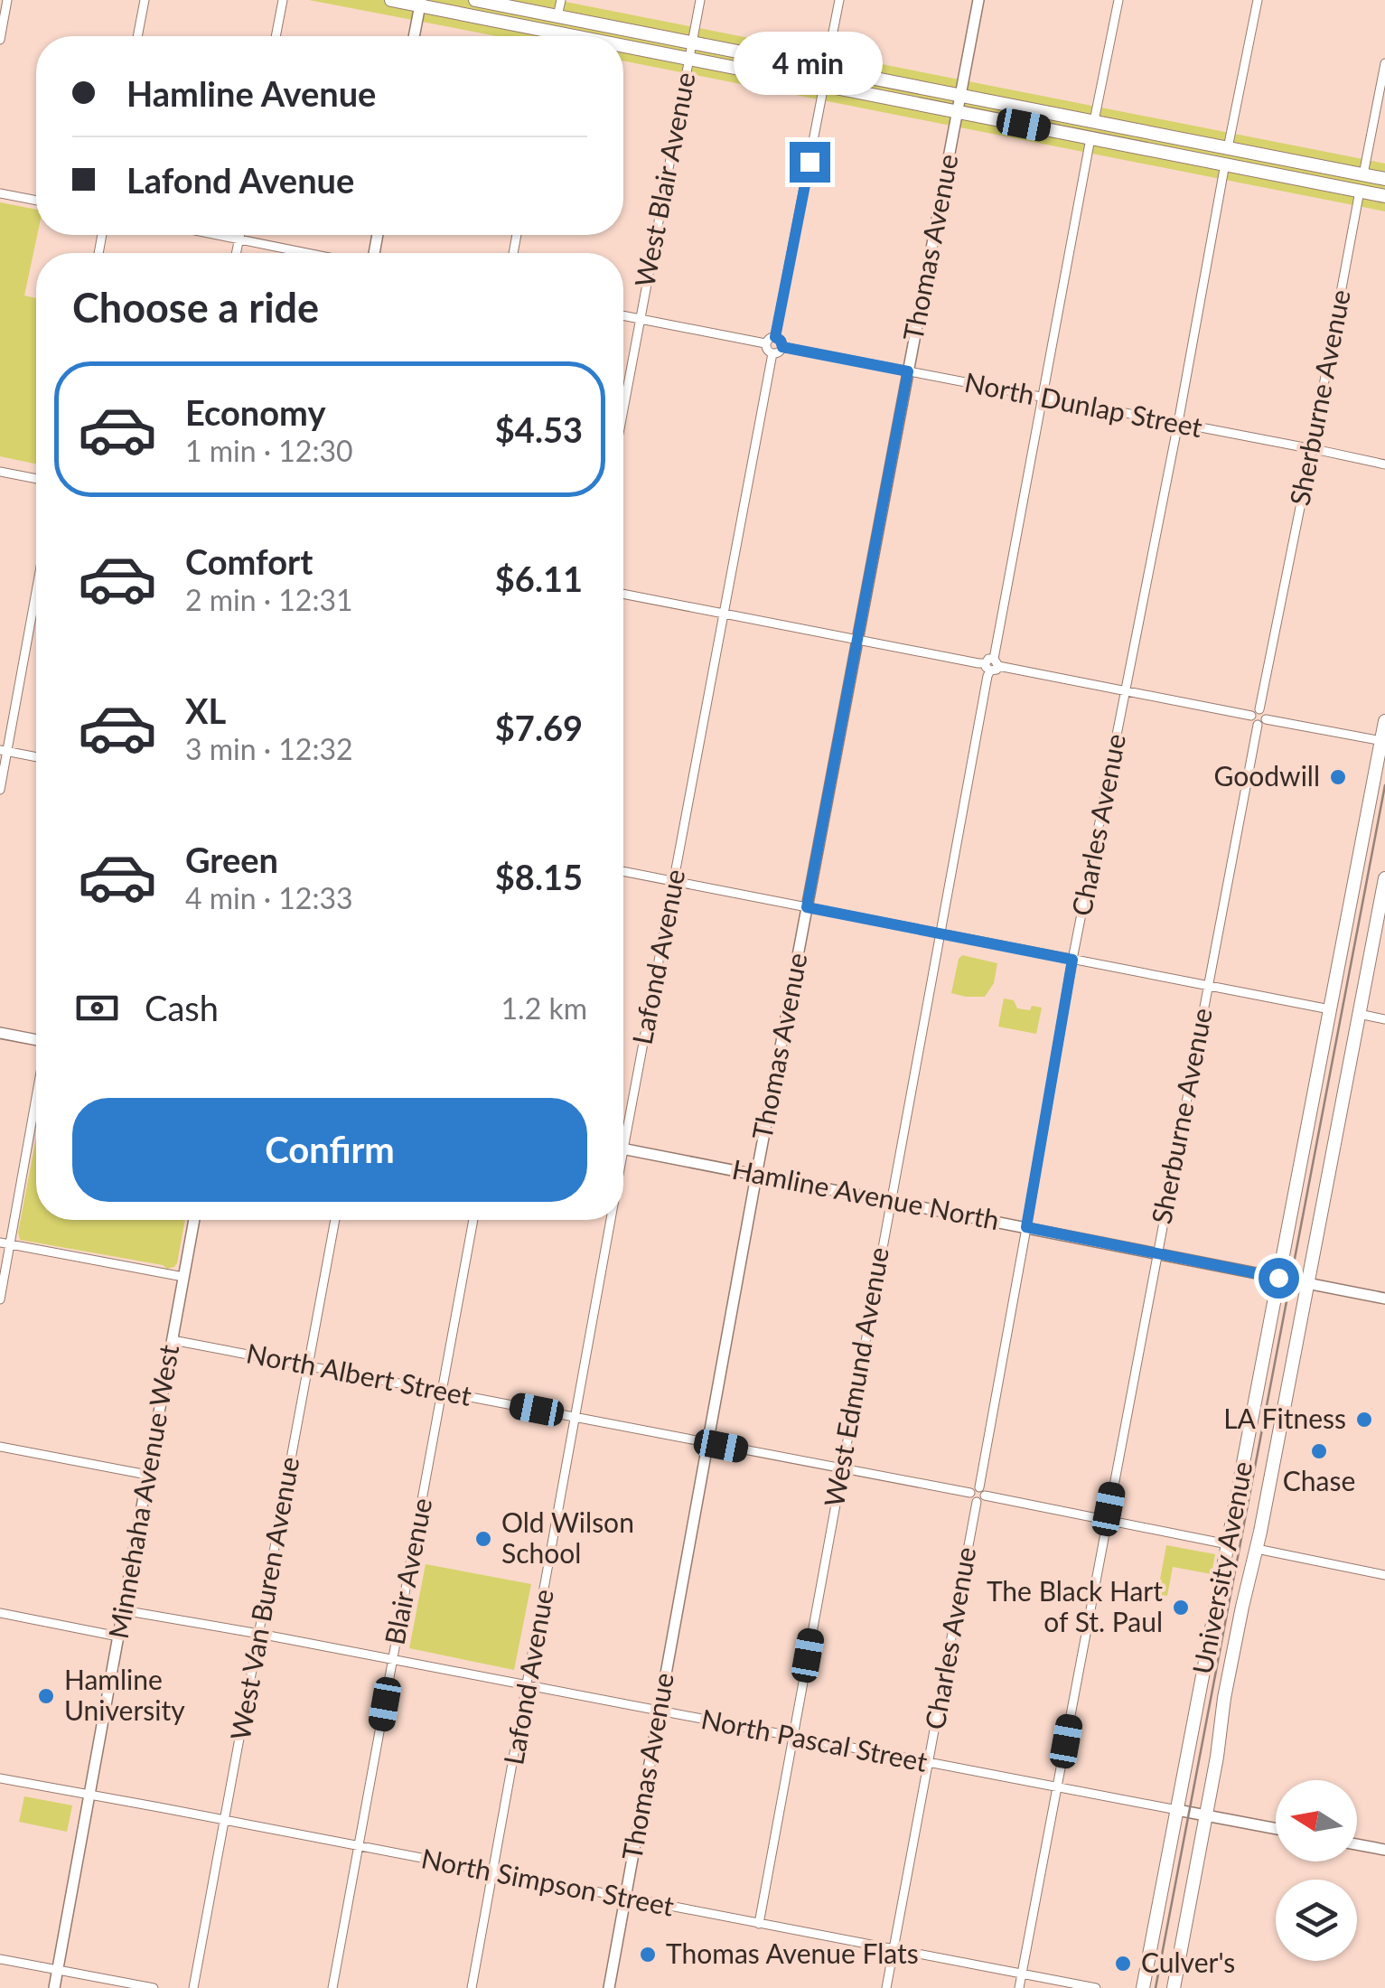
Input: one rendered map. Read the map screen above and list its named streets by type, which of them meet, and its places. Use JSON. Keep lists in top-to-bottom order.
{
  "streets": {
    "main road": ["University Avenue"],
    "street": [
      "West Blair Avenue",
      "Thomas Avenue",
      "Sherburne Avenue",
      "North Dunlap Street",
      "Charles Avenue",
      "Lafond Avenue",
      "Hamline Avenue North",
      "North Albert Street",
      "West Edmund Avenue",
      "Minnehaha Avenue West",
      "Blair Avenue",
      "West Van Buren Avenue",
      "North Pascal Street",
      "North Simpson Street"
    ]
  },
  "crossings": [
    ["Thomas Avenue", "North Dunlap Street"],
    ["Thomas Avenue", "Hamline Avenue North"],
    ["Thomas Avenue", "North Albert Street"],
    ["Thomas Avenue", "North Pascal Street"],
    ["Thomas Avenue", "North Simpson Street"],
    ["Sherburne Avenue", "North Dunlap Street"],
    ["Sherburne Avenue", "Hamline Avenue North"],
    ["Sherburne Avenue", "North Albert Street"],
    ["Sherburne Avenue", "North Pascal Street"],
    ["Sherburne Avenue", "North Simpson Street"],
    ["North Dunlap Street", "Charles Avenue"],
    ["North Dunlap Street", "Lafond Avenue"],
    ["North Dunlap Street", "West Edmund Avenue"],
    ["Charles Avenue", "Hamline Avenue North"],
    ["Charles Avenue", "North Albert Street"],
    ["Charles Avenue", "North Pascal Street"],
    ["Charles Avenue", "North Simpson Street"],
    ["Lafond Avenue", "North Albert Street"],
    ["Lafond Avenue", "North Pascal Street"],
    ["Lafond Avenue", "North Simpson Street"],
    ["Hamline Avenue North", "West Edmund Avenue"],
    ["Hamline Avenue North", "University Avenue"],
    ["North Albert Street", "West Edmund Avenue"],
    ["North Albert Street", "Minnehaha Avenue West"],
    ["North Albert Street", "University Avenue"],
    ["North Albert Street", "Blair Avenue"],
    ["North Albert Street", "West Van Buren Avenue"],
    ["West Edmund Avenue", "North Pascal Street"],
    ["West Edmund Avenue", "North Simpson Street"],
    ["Minnehaha Avenue West", "North Pascal Street"],
    ["Minnehaha Avenue West", "North Simpson Street"],
    ["University Avenue", "North Pascal Street"],
    ["Blair Avenue", "North Pascal Street"],
    ["Blair Avenue", "North Simpson Street"],
    ["West Van Buren Avenue", "North Pascal Street"],
    ["West Van Buren Avenue", "North Simpson Street"]
  ],
  "places": [
    "Goodwill",
    "LA Fitness",
    "Chase",
    "Old Wilson School",
    "The Black Hart of St. Paul",
    "Hamline University",
    "Thomas Avenue Flats",
    "Culver's"
  ],
  "north": "left",
  "page": {
    "bubble": "4 min",
    "banner": ["Hamline Avenue", "Lafond Avenue"],
    "heading": "Choose a ride",
    "list": [
      {
        "name": "Economy",
        "note": "1 min · 12:30",
        "value": "$4.53"
      },
      {
        "name": "Comfort",
        "note": "2 min · 12:31",
        "value": "$6.11"
      },
      {
        "name": "XL",
        "note": "3 min · 12:32",
        "value": "$7.69"
      },
      {
        "name": "Green",
        "note": "4 min · 12:33",
        "value": "$8.15"
      }
    ],
    "pay": ["Cash", "1.2 km"],
    "buttons": "Confirm"
  }
}
